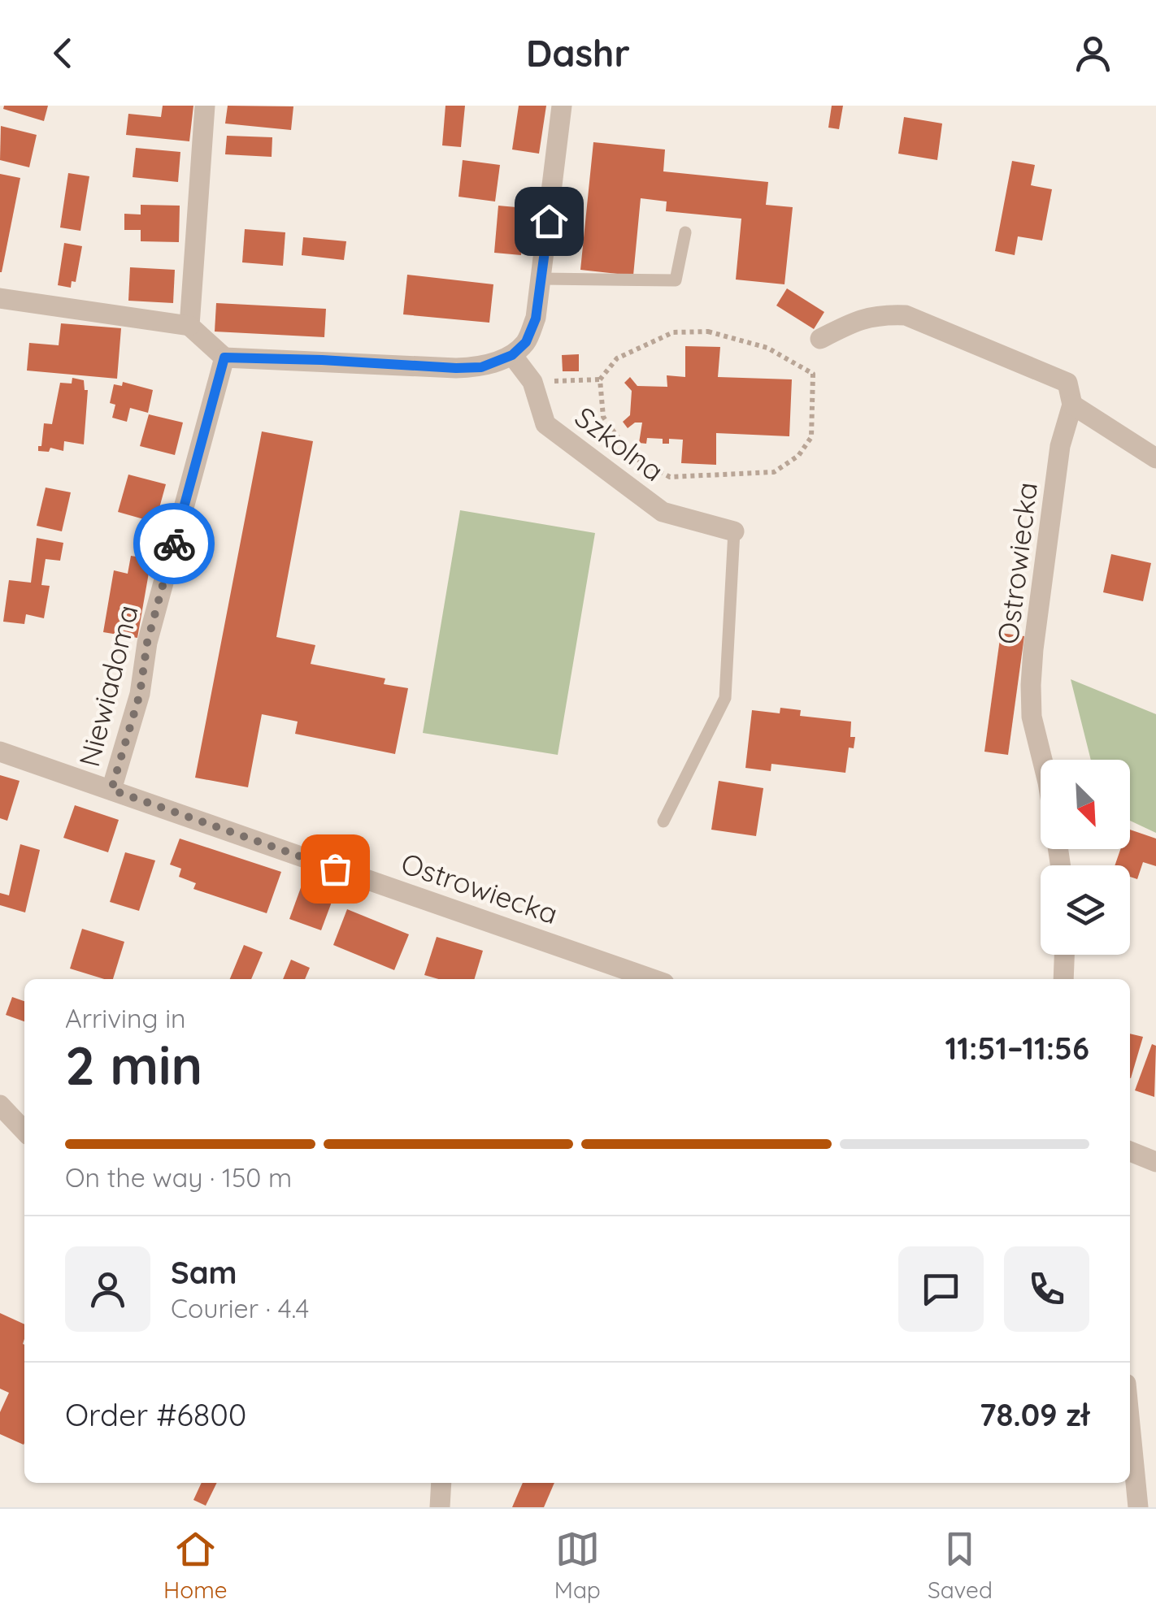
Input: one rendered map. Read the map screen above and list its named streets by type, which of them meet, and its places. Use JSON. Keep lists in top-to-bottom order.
{
  "streets": {
    "street": ["Szkolna", "Ostrowiecka", "Niewiadoma"]
  },
  "crossings": [
    ["Ostrowiecka", "Niewiadoma"]
  ],
  "north": "bottom right",
  "page": {
    "header": "Dashr",
    "heading": ["2 min", "Arriving in", "11:51–11:56"],
    "panel": [
      "Sam",
      "Courier · 4.4",
      "Order #6800",
      "78.09 zł"
    ],
    "bar": "On the way · 150 m",
    "tabs": ["Home", "Map", "Saved"]
  }
}
